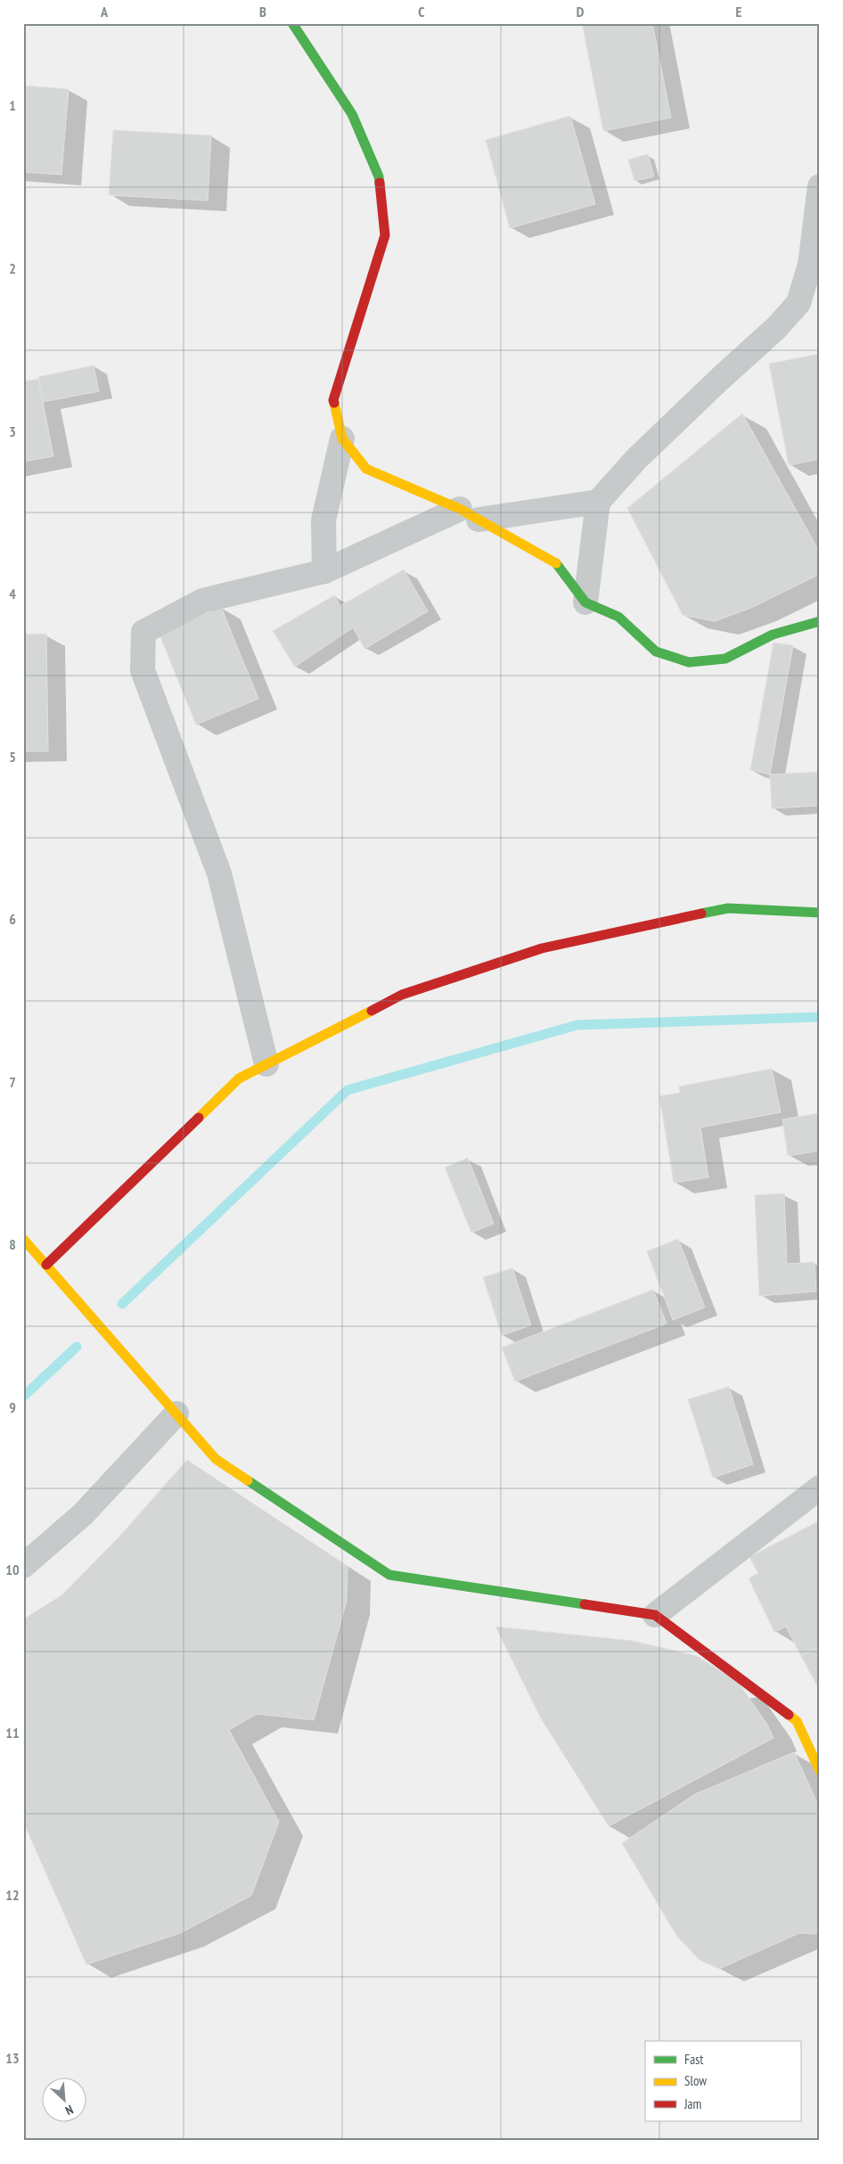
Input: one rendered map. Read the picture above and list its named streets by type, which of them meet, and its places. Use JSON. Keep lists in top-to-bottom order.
{
  "legend": ["Fast", "Slow", "Jam"],
  "north": "bottom right",
  "grid": {
    "columns": [
      "A",
      "B",
      "C",
      "D",
      "E"
    ],
    "rows": [
      "1",
      "2",
      "3",
      "4",
      "5",
      "6",
      "7",
      "8",
      "9",
      "10",
      "11",
      "12",
      "13"
    ]
  }
}
